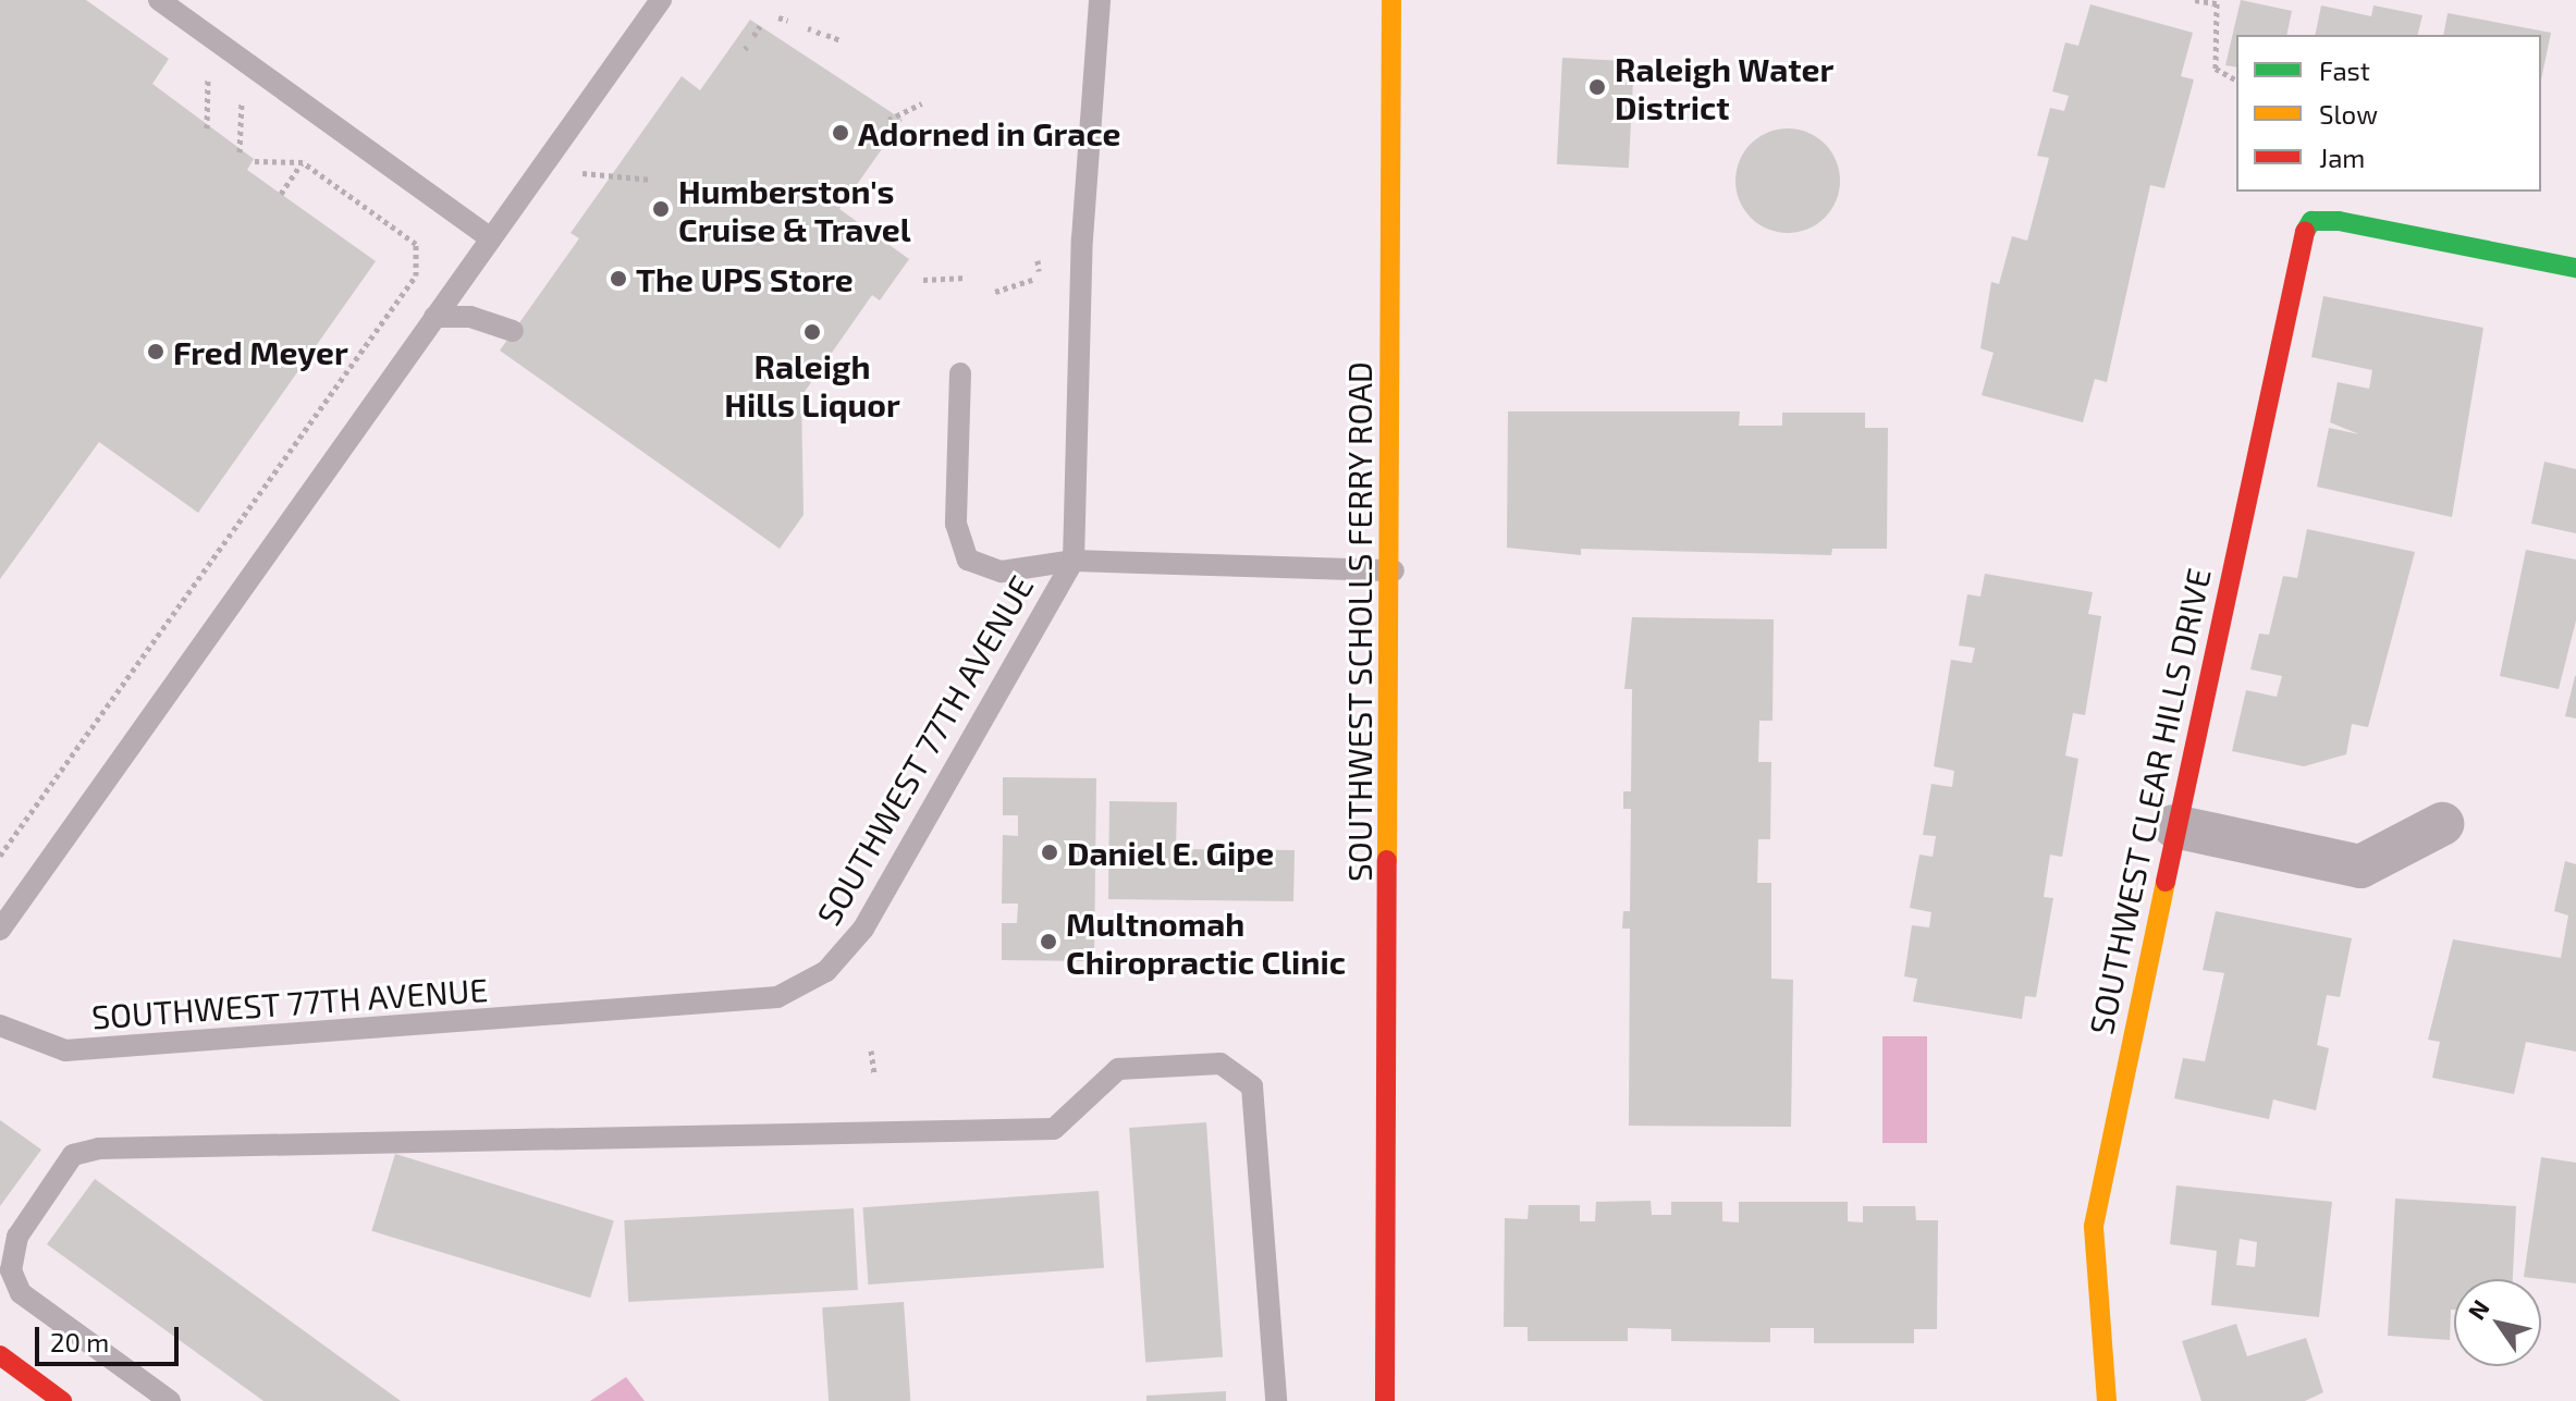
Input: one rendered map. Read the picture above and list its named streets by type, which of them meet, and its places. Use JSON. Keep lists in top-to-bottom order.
{
  "streets": {
    "street": ["SOUTHWEST SCHOLLS FERRY ROAD", "SOUTHWEST CLEAR HILLS DRIVE"],
    "lane": ["SOUTHWEST 77TH AVENUE"]
  },
  "crossings": [
    ["SOUTHWEST SCHOLLS FERRY ROAD", "SOUTHWEST 77TH AVENUE"]
  ],
  "places": [
    "Raleigh Water District",
    "Adorned in Grace",
    "Humberston's Cruise & Travel",
    "The UPS Store",
    "Raleigh Hills Liquor",
    "Fred Meyer",
    "Daniel E. Gipe",
    "Multnomah Chiropractic Clinic"
  ],
  "legend": ["Fast", "Slow", "Jam"],
  "scale_bar": "20 m",
  "north": "top left"
}
